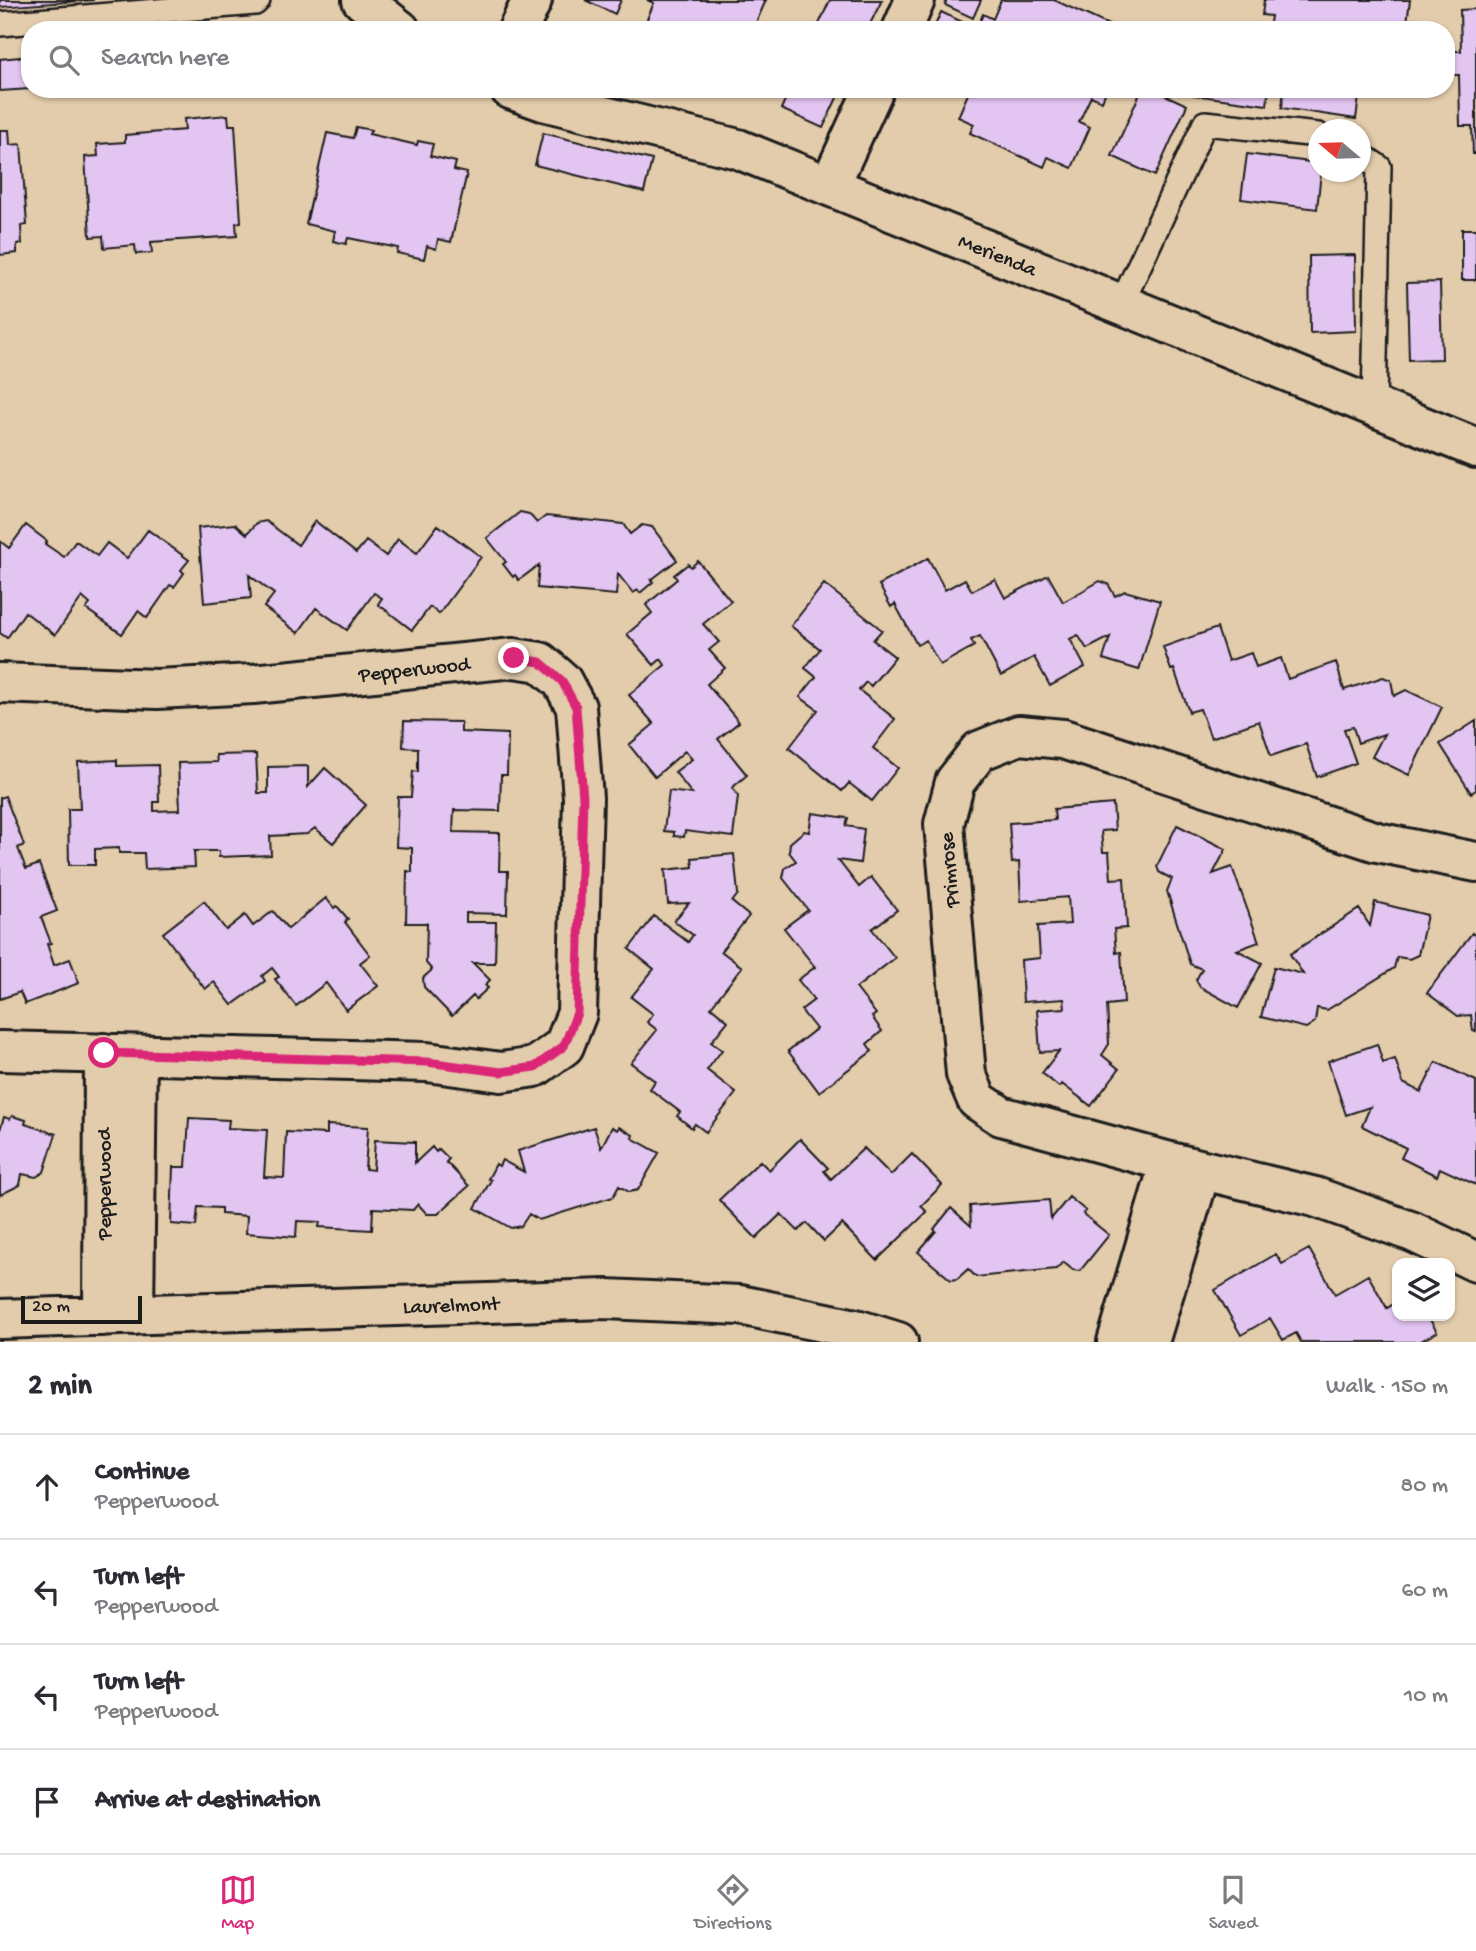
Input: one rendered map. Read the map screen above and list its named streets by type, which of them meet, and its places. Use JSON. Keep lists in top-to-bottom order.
{
  "streets": {
    "street": [
      "Merienda",
      "Pepperwood",
      "Primrose",
      "Laurelmont"
    ]
  },
  "crossings": [
    ["Pepperwood", "Laurelmont"]
  ],
  "scale_bar": "20 m",
  "north": "left",
  "page": {
    "search": "Search here",
    "scale": "20 m",
    "heading": ["2 min", "Walk · 150 m"],
    "list": [
      ["Continue", "Pepperwood", "80 m"],
      ["Turn left", "Pepperwood", "60 m"],
      ["Turn left", "Pepperwood", "10 m"],
      "Arrive at destination"
    ],
    "nav": ["Map", "Directions", "Saved"]
  }
}
